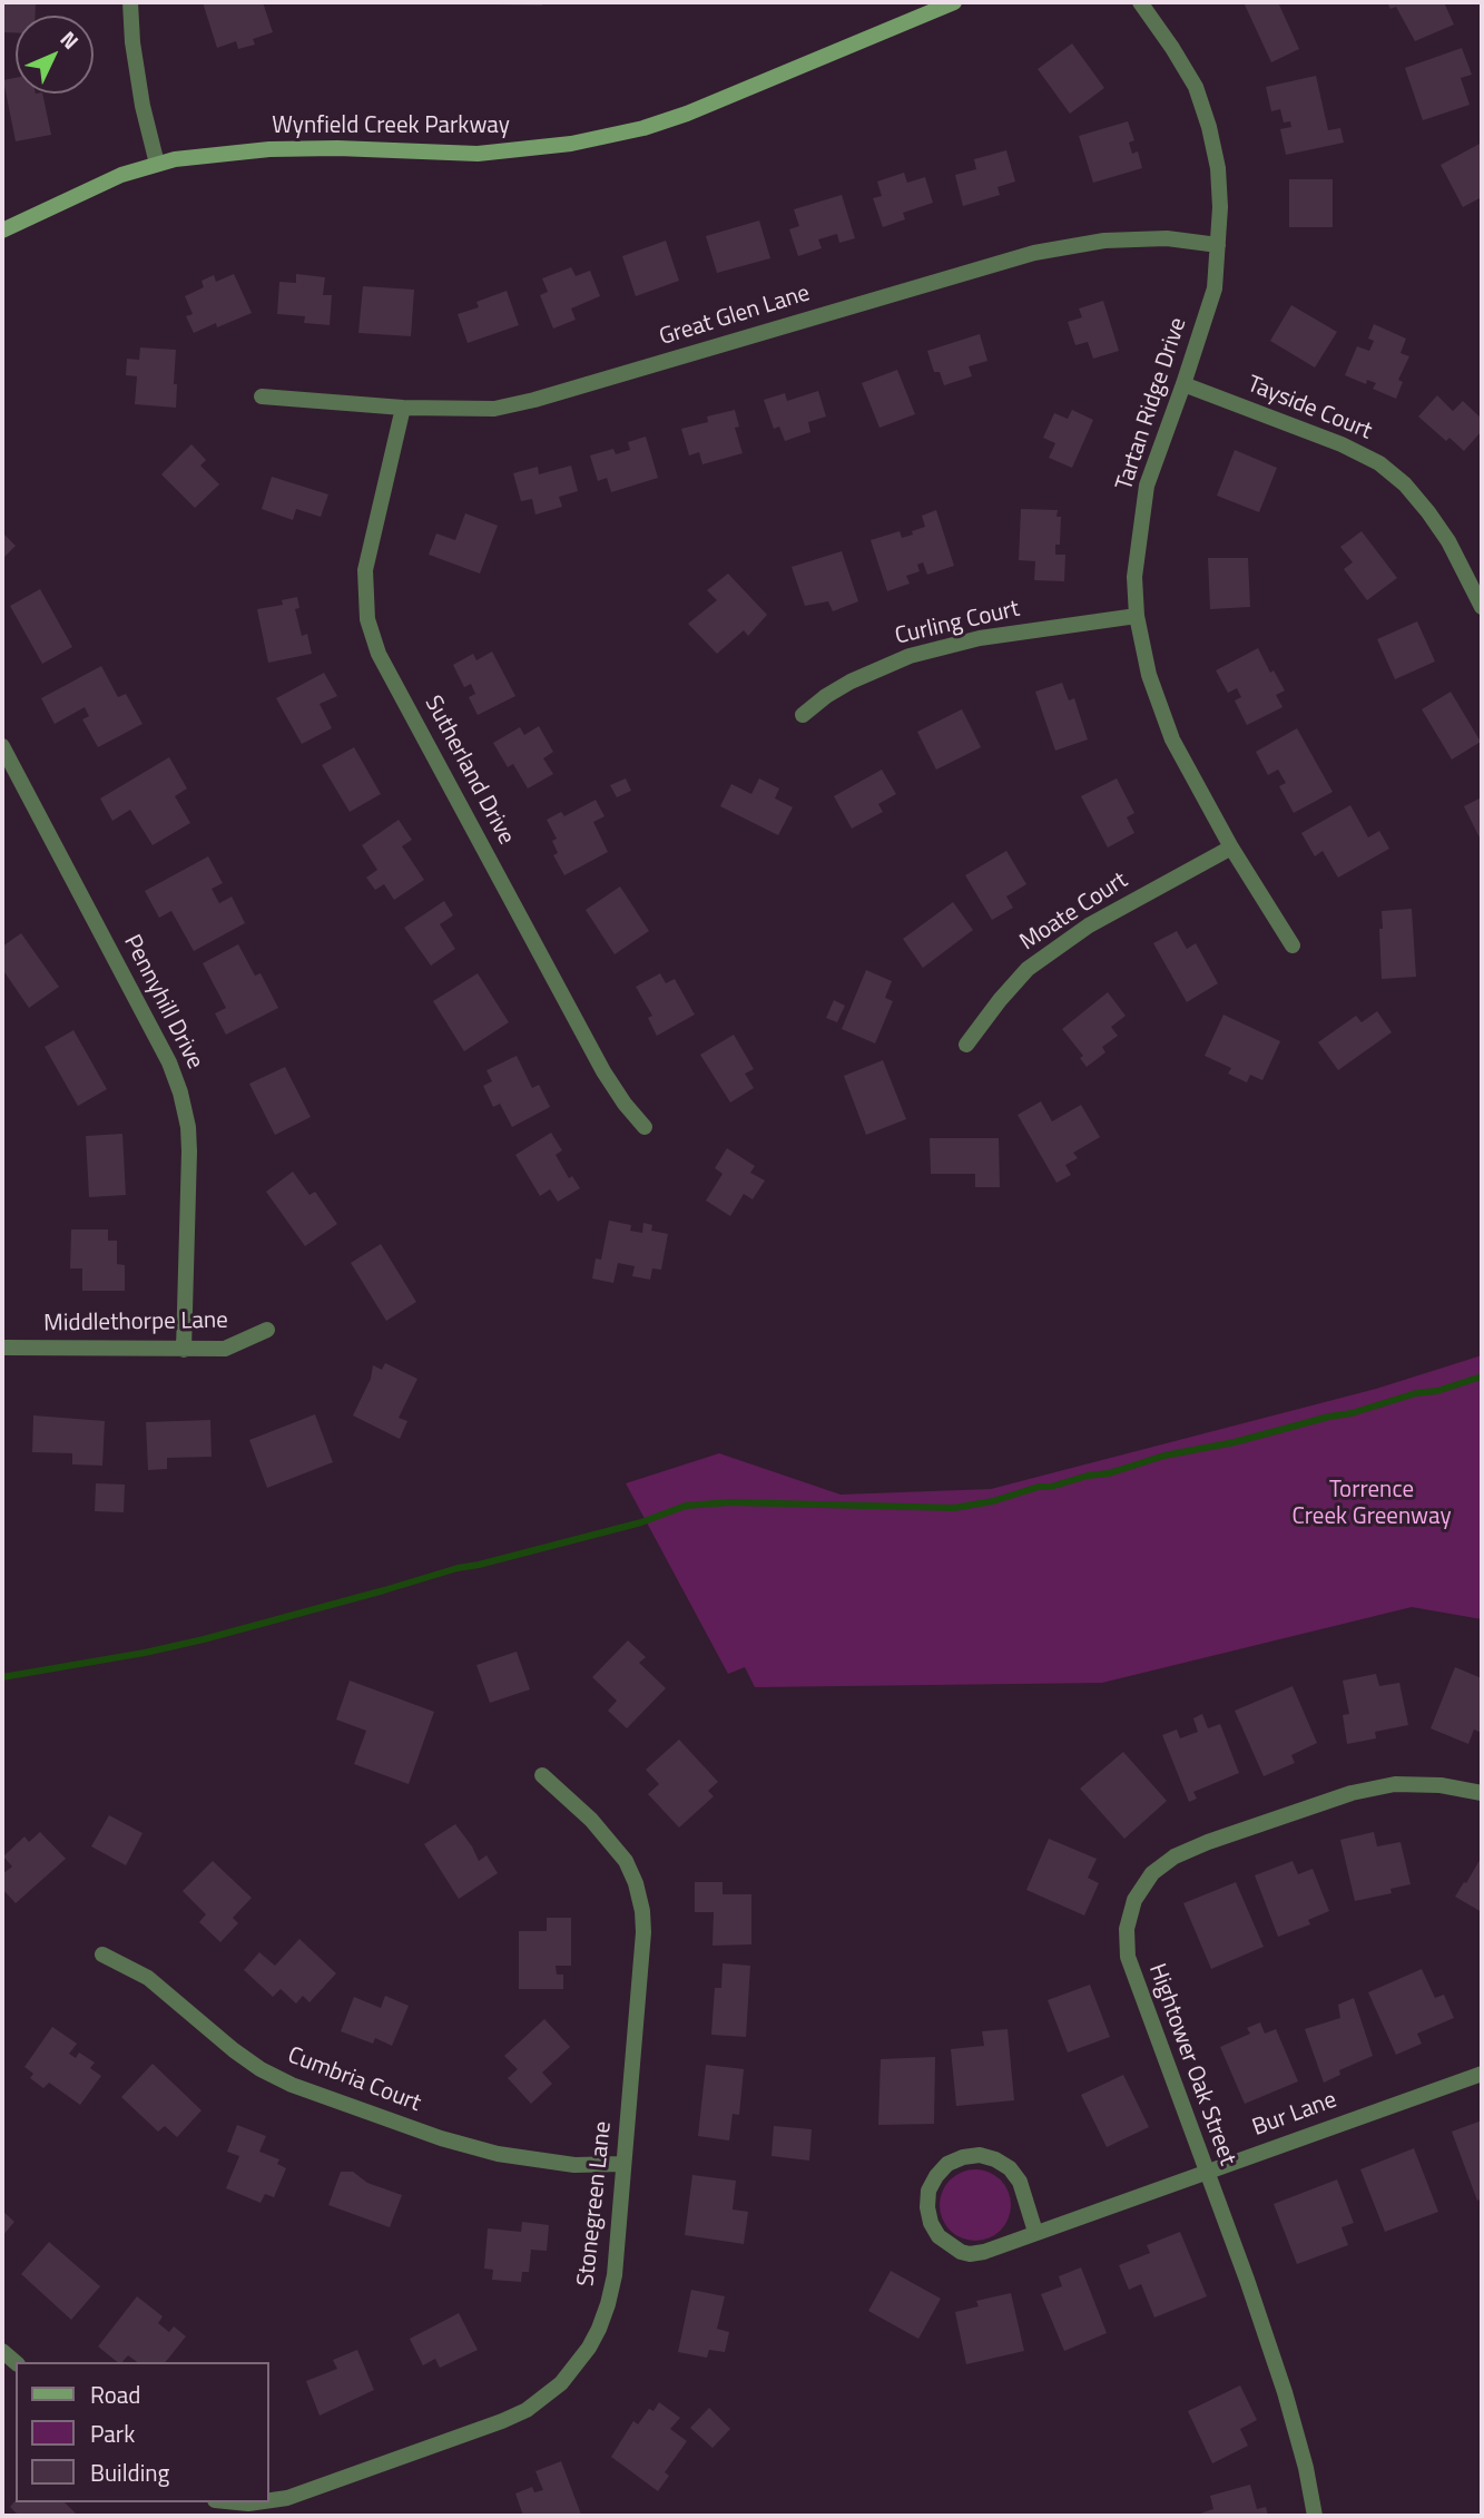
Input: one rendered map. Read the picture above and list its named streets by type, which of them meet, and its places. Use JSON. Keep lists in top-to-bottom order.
{
  "streets": {
    "street": [
      "Wynfield Creek Parkway",
      "Great Glen Lane",
      "Tartan Ridge Drive",
      "Tayside Court",
      "Curling Court",
      "Sutherland Drive",
      "Moate Court",
      "Pennyhill Drive",
      "Middlethorpe Lane",
      "Hightower Oak Street",
      "Cumbria Court",
      "Bur Lane",
      "Stonegreen Lane"
    ]
  },
  "crossings": [
    ["Great Glen Lane", "Tartan Ridge Drive"],
    ["Great Glen Lane", "Sutherland Drive"],
    ["Tartan Ridge Drive", "Tayside Court"],
    ["Tartan Ridge Drive", "Curling Court"],
    ["Tartan Ridge Drive", "Moate Court"],
    ["Pennyhill Drive", "Middlethorpe Lane"],
    ["Hightower Oak Street", "Bur Lane"],
    ["Cumbria Court", "Stonegreen Lane"]
  ],
  "parks": ["Torrence Creek Greenway"],
  "legend": ["Road", "Park", "Building"],
  "north": "top right"
}
